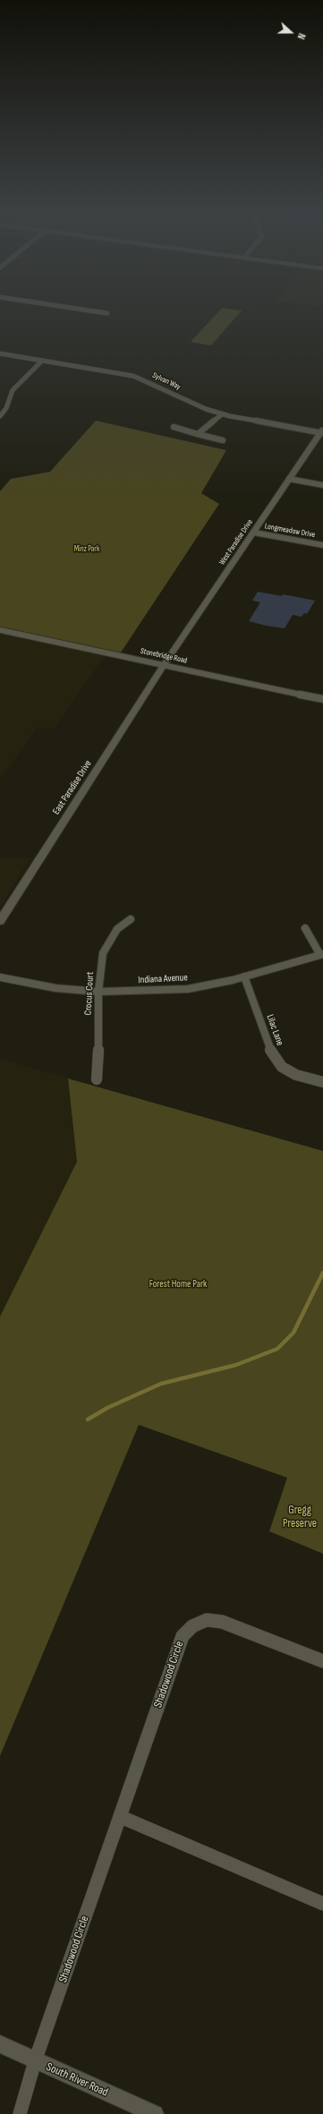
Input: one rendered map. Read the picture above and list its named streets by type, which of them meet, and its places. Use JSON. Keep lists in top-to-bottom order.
{
  "streets": {
    "street": [
      "Sylvan Way",
      "Longmeadow Drive",
      "West Paradise Drive",
      "Stonebridge Road",
      "East Paradise Drive",
      "Indiana Avenue",
      "Crocus Court",
      "Lilac Lane",
      "Shadowood Circle",
      "South River Road"
    ]
  },
  "crossings": [
    ["Sylvan Way", "West Paradise Drive"],
    ["Longmeadow Drive", "West Paradise Drive"],
    ["West Paradise Drive", "Stonebridge Road"],
    ["West Paradise Drive", "East Paradise Drive"],
    ["Stonebridge Road", "East Paradise Drive"],
    ["Indiana Avenue", "Crocus Court"],
    ["Indiana Avenue", "Lilac Lane"],
    ["Shadowood Circle", "South River Road"]
  ],
  "parks": ["Minz Park", "Forest Home Park", "Gregg Preserve"],
  "north": "right"
}
